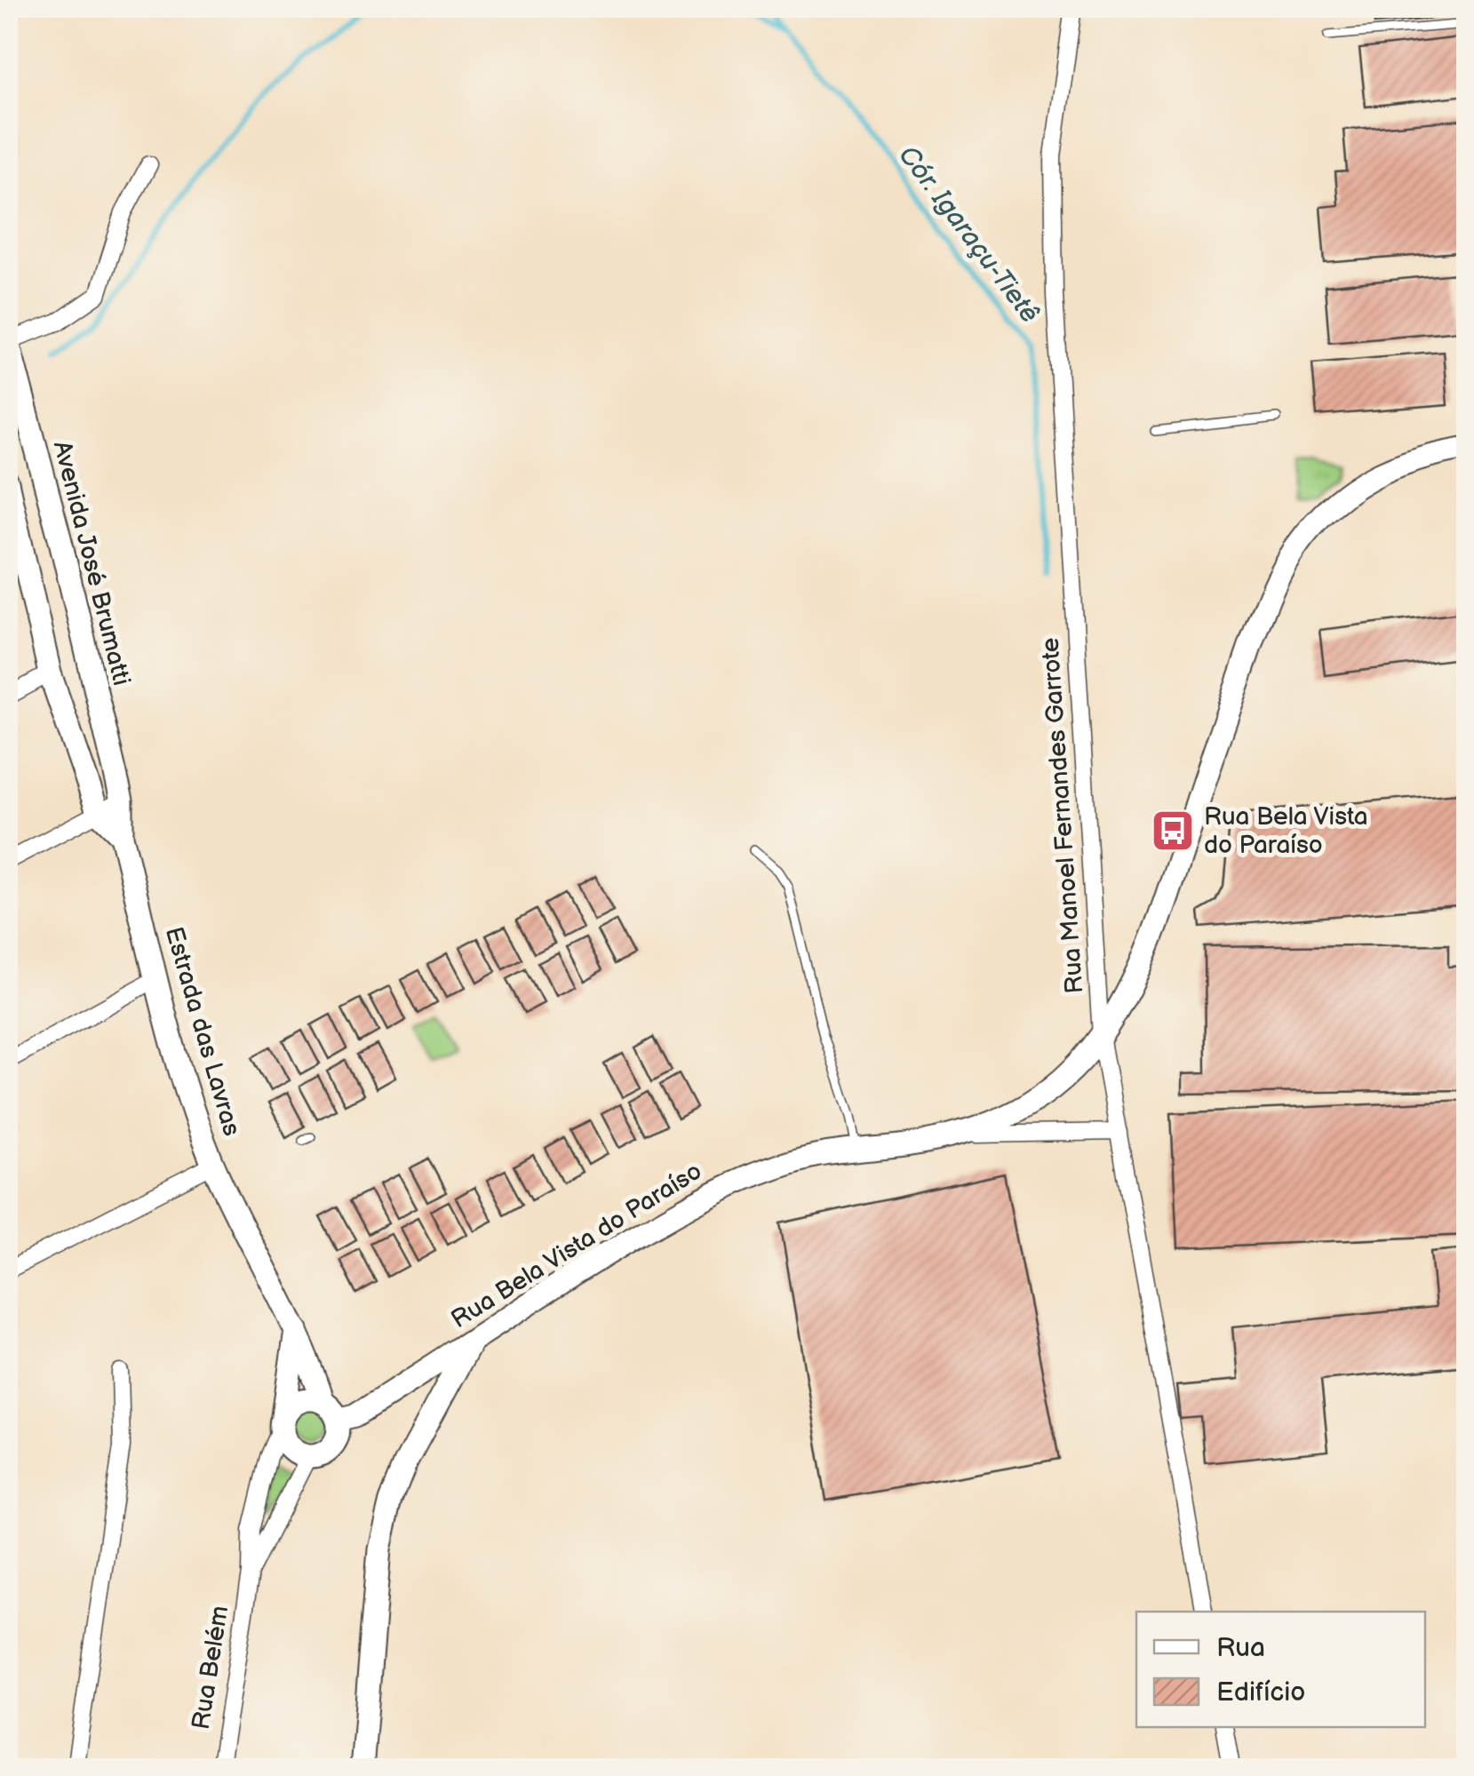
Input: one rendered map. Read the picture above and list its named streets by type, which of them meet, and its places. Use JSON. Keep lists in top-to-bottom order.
{
  "streets": {
    "main road": ["Avenida José Brumatti", "Estrada das Lavras", "Rua Bela Vista do Paraíso"],
    "street": ["Rua Manoel Fernandes Garrote", "Rua Belém"]
  },
  "crossings": [
    ["Avenida José Brumatti", "Estrada das Lavras"],
    ["Rua Manoel Fernandes Garrote", "Rua Bela Vista do Paraíso"],
    ["Estrada das Lavras", "Rua Bela Vista do Paraíso"],
    ["Estrada das Lavras", "Rua Belém"],
    ["Rua Bela Vista do Paraíso", "Rua Belém"]
  ],
  "water": ["Cór. Igaraçu-Tietê"],
  "places": {
    "bus stop": ["Rua Bela Vista do Paraíso"]
  },
  "legend": ["Rua", "Edifício"]
}
